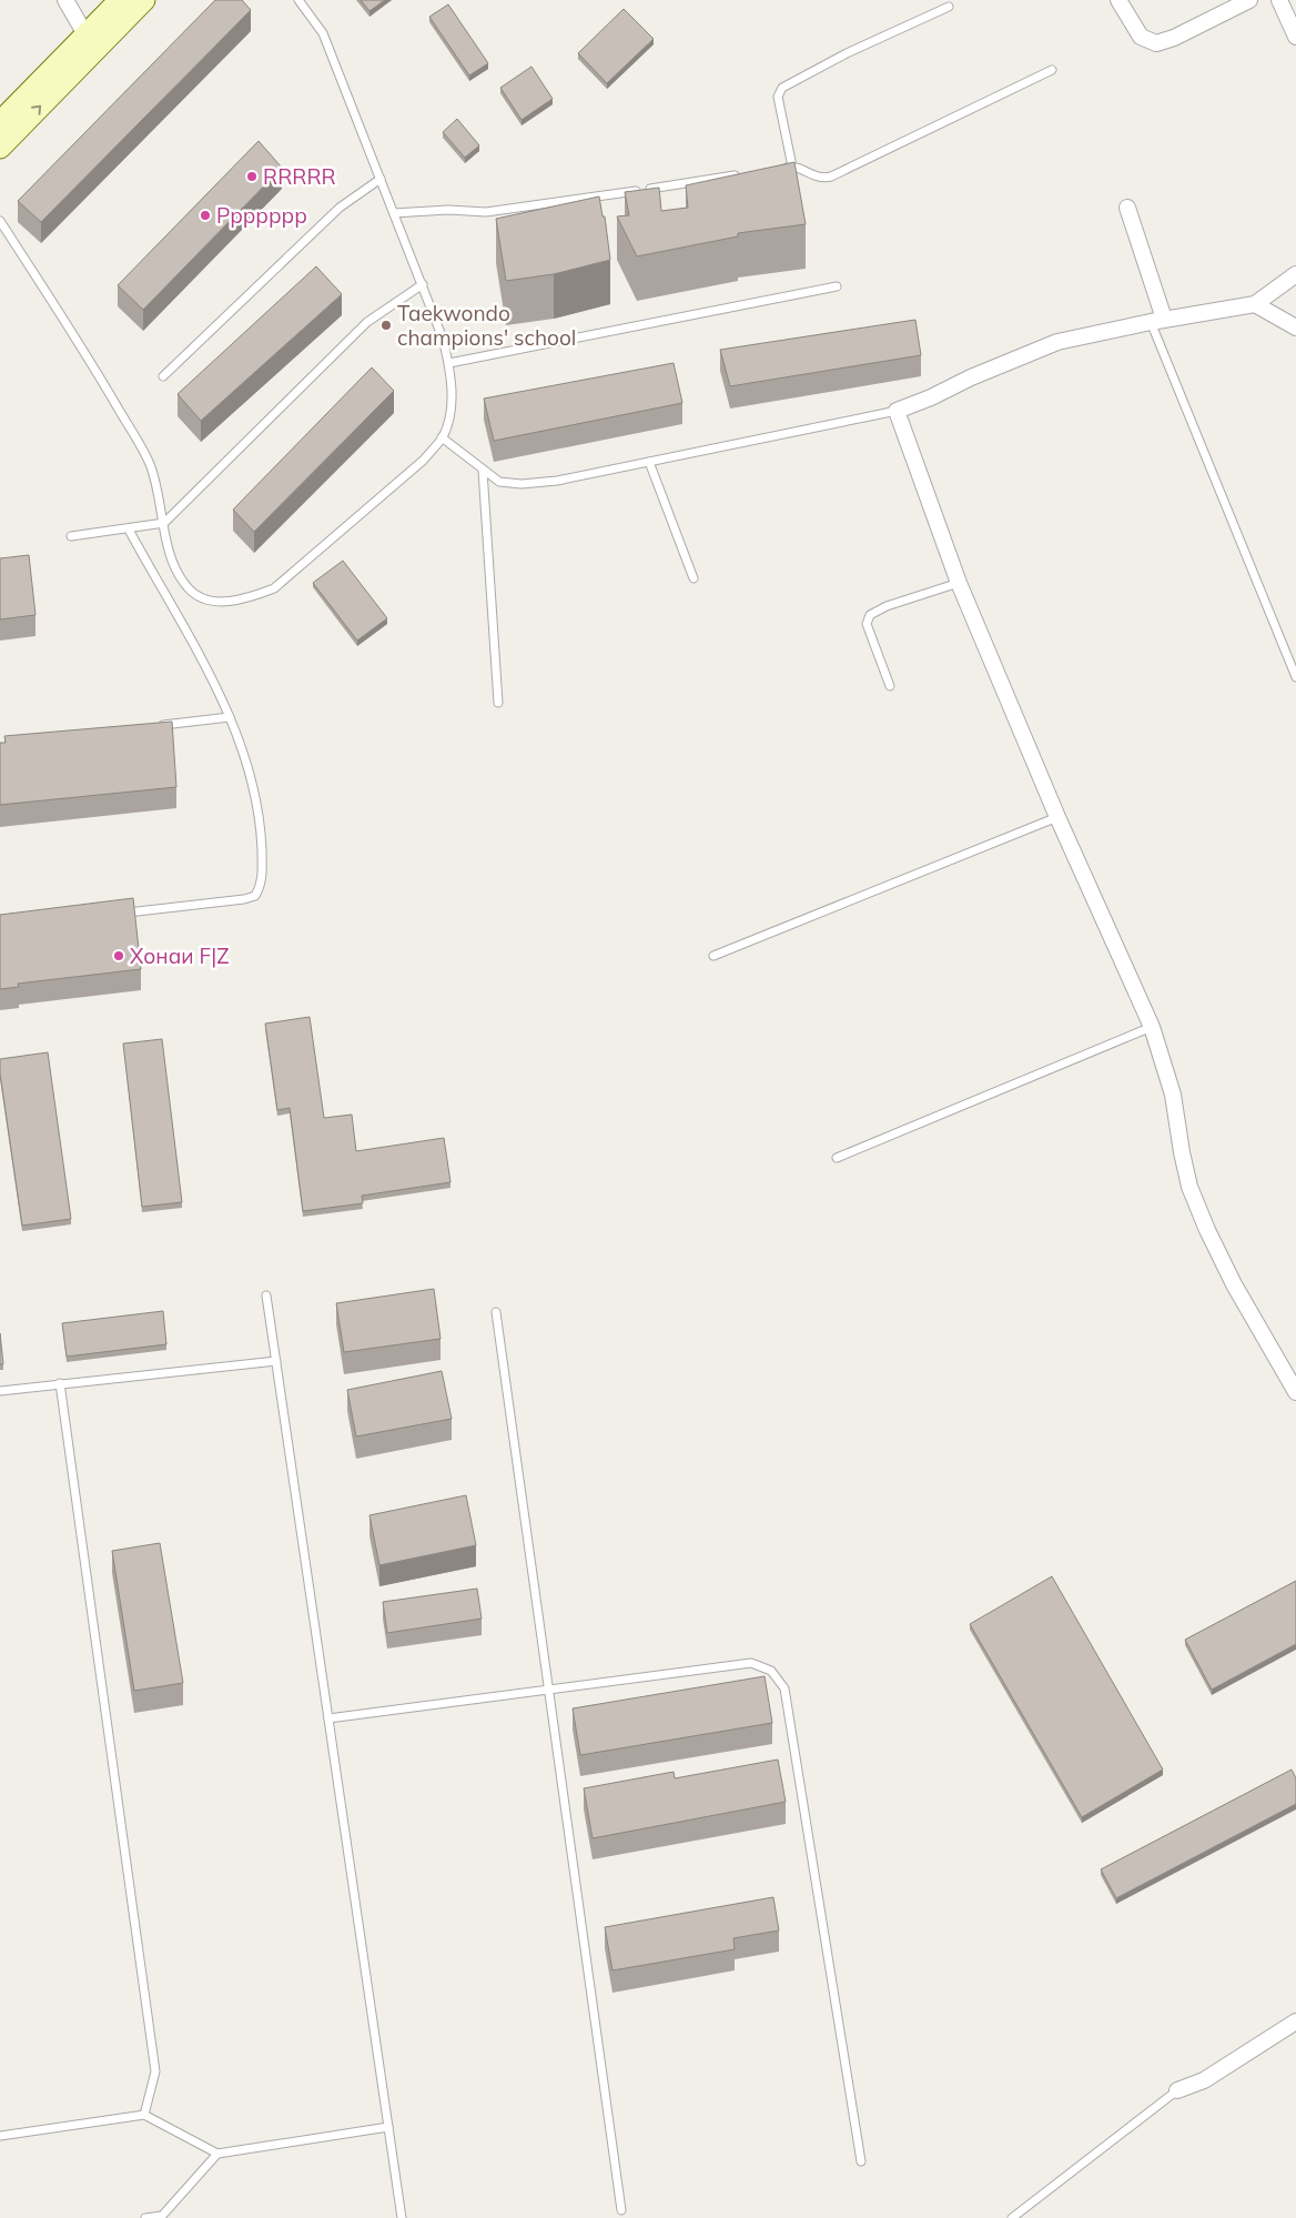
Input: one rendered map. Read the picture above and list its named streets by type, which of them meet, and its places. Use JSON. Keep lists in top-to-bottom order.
{
  "places": [
    "RRRRR",
    "Ррррррр",
    "Taekwondo champions' school",
    "Хонаи F|Z"
  ]
}
